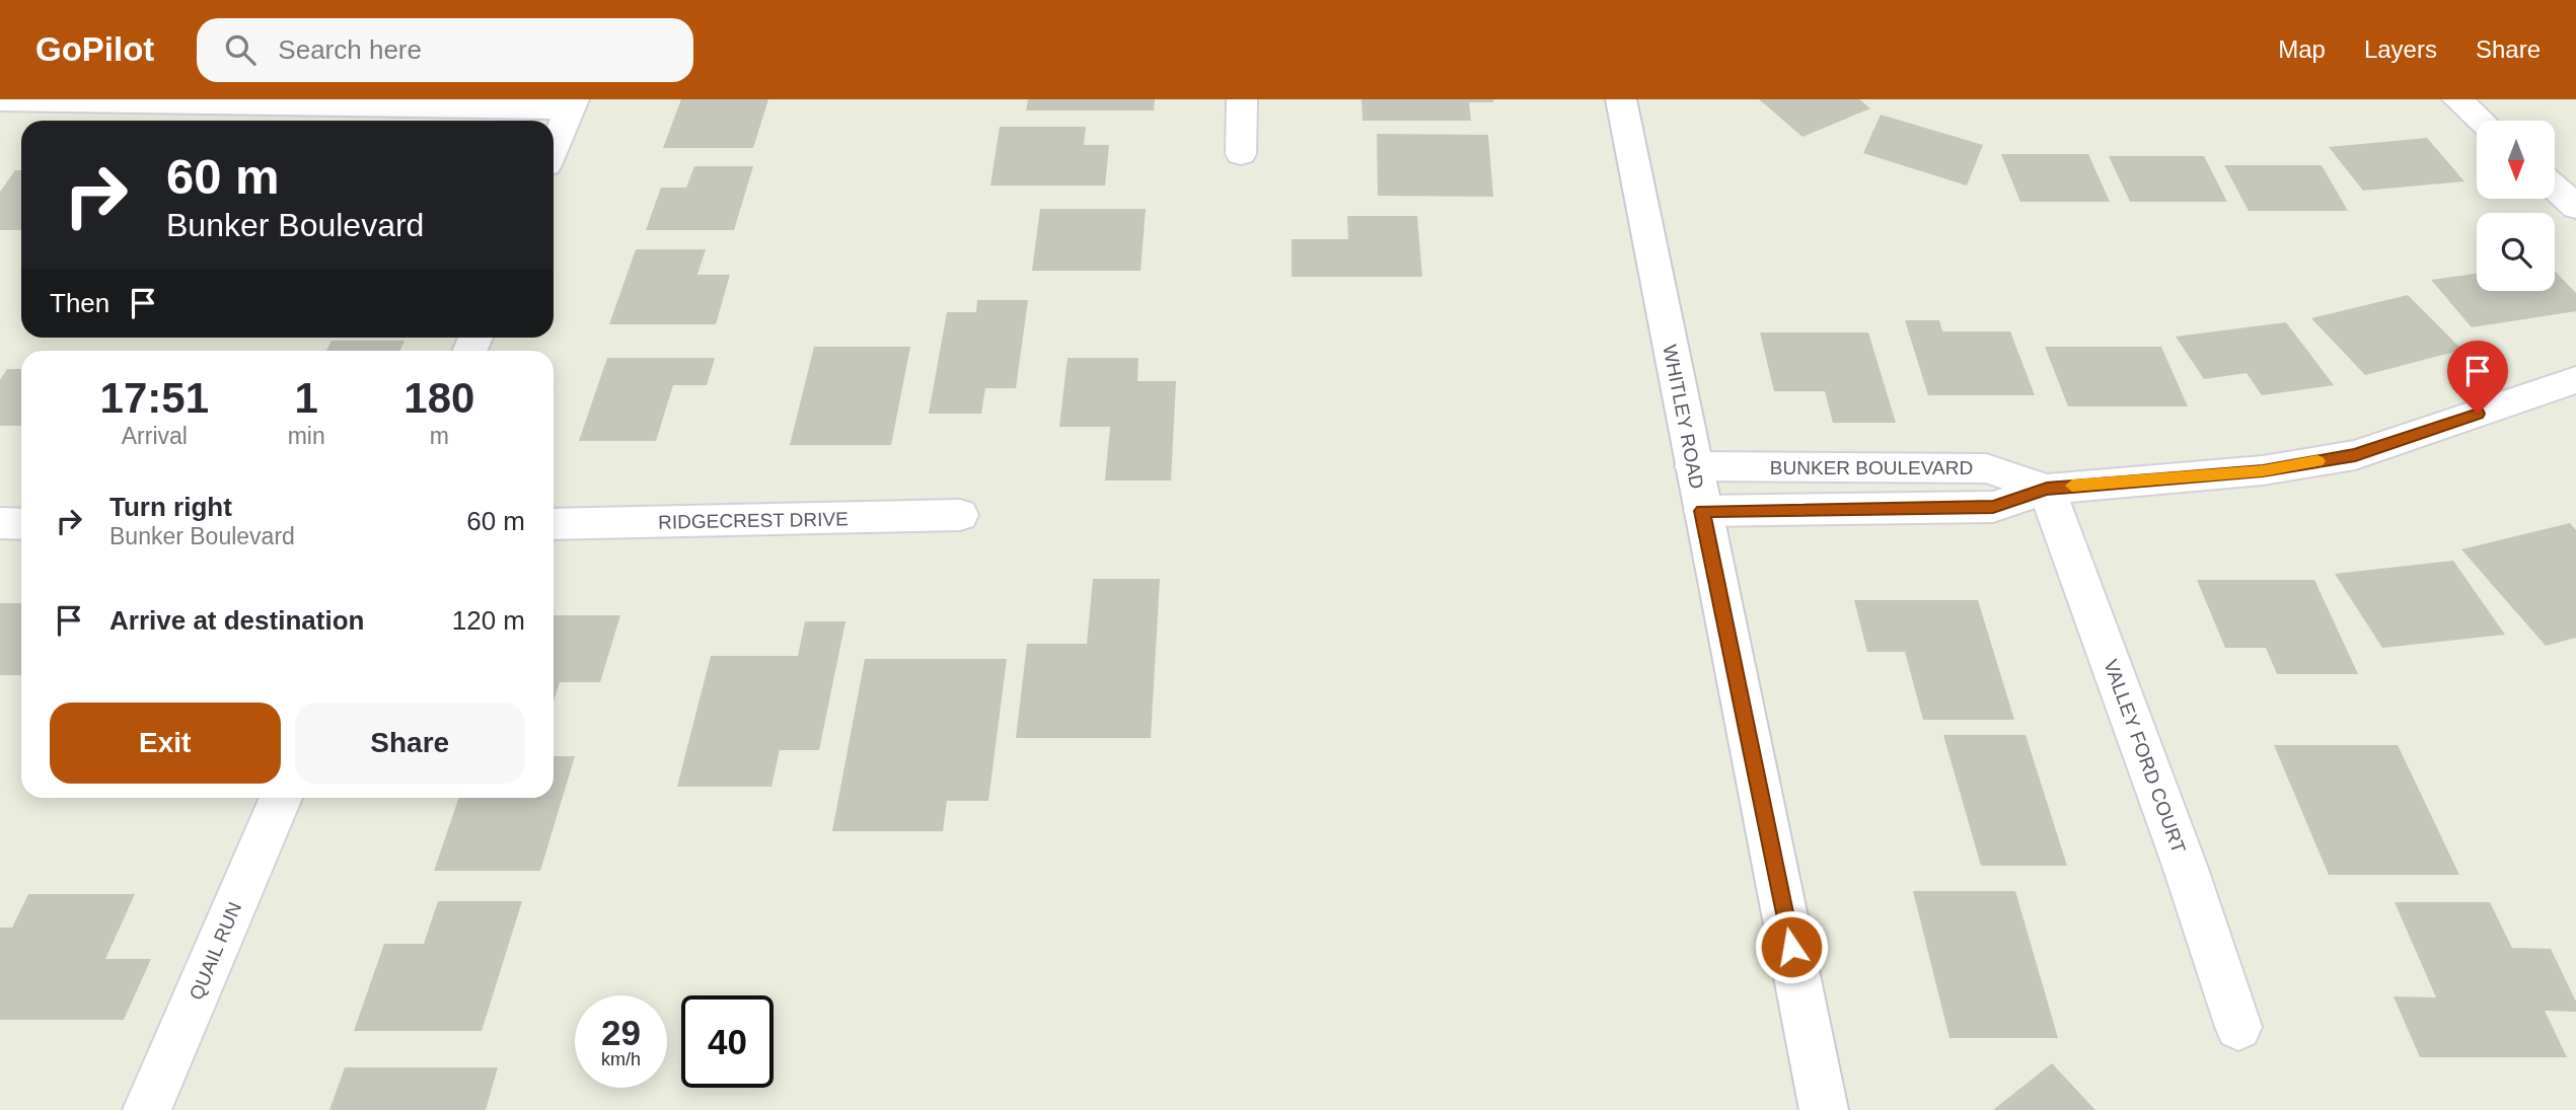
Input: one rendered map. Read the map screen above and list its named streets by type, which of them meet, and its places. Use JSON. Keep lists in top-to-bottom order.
{
  "streets": {
    "street": [
      "WHITLEY ROAD",
      "BUNKER BOULEVARD",
      "RIDGECREST DRIVE",
      "VALLEY FORD COURT",
      "QUAIL RUN"
    ]
  },
  "crossings": [
    ["WHITLEY ROAD", "BUNKER BOULEVARD"],
    ["BUNKER BOULEVARD", "VALLEY FORD COURT"]
  ],
  "north": "bottom",
  "page": {
    "header": "GoPilot",
    "search": "Search here",
    "nav": ["Map", "Layers", "Share"],
    "turn": ["60 m", "Bunker Boulevard"],
    "then": "Then",
    "eta": [
      "17:51",
      "Arrival",
      "1",
      "min",
      "180",
      "m"
    ],
    "list": [
      {
        "name": "Turn right",
        "note": "Bunker Boulevard",
        "value": "60 m"
      },
      {
        "name": "Arrive at destination",
        "value": "120 m"
      }
    ],
    "buttons": ["Exit", "Share"],
    "speed": "29 km/h",
    "limit": "40"
  }
}
